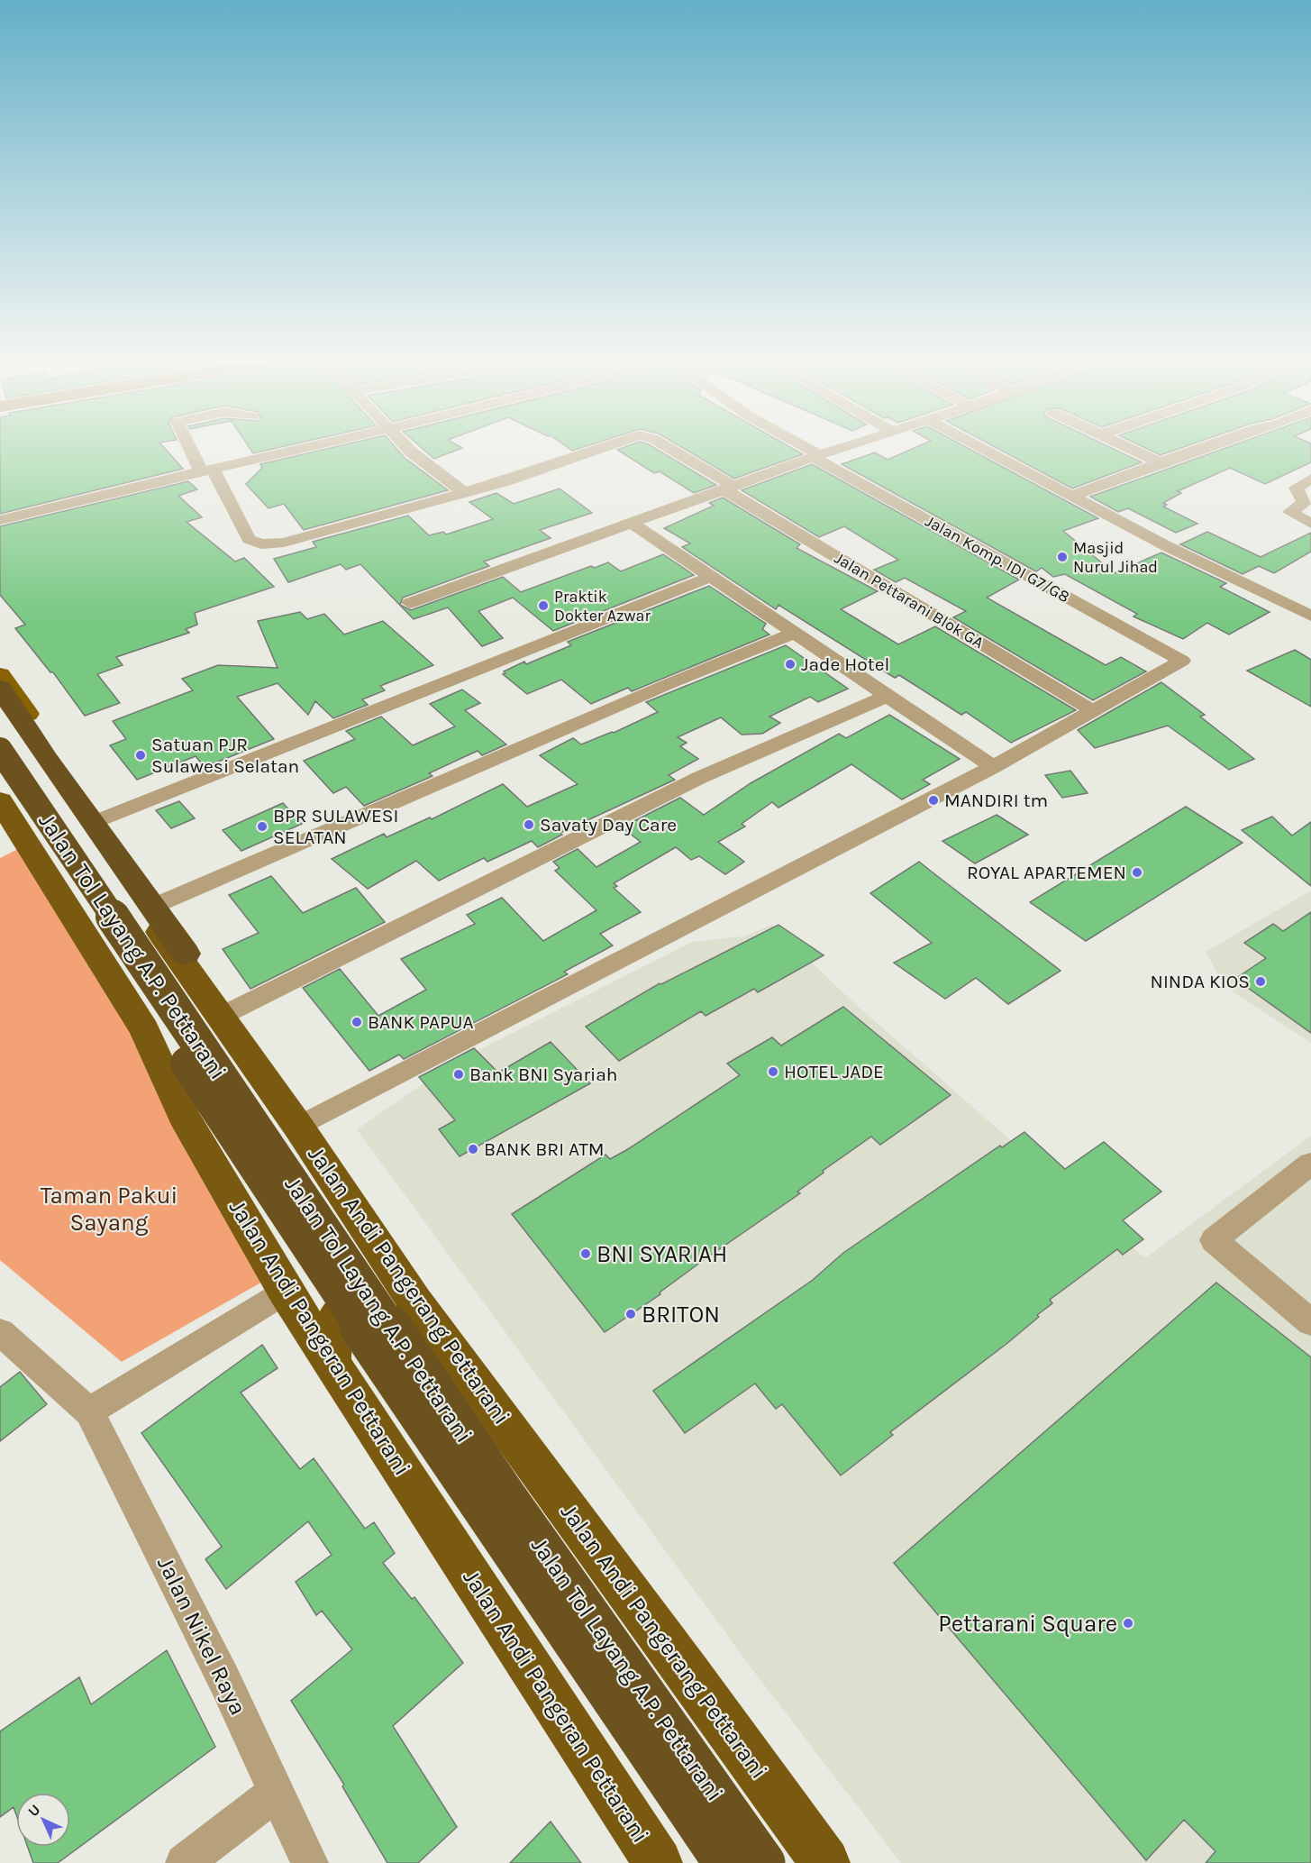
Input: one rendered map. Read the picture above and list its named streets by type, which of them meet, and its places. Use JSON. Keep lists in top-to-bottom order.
{
  "streets": {
    "highway": ["Jalan Tol Layang A.P. Pettarani", "Jalan Andi Pangerang Pettarani", "Jalan Andi Pangeran Pettarani"],
    "street": ["Jalan Komp. IDI G7/G8", "Jalan Pettarani Blok GA", "Jalan Nikel Raya"]
  },
  "crossings": [
    ["Jalan Komp. IDI G7/G8", "Jalan Pettarani Blok GA"]
  ],
  "parks": ["Taman Pakui Sayang"],
  "places": [
    "Masjid Nurul Jihad",
    "Praktik Dokter Azwar",
    "Jade Hotel",
    "Satuan PJR Sulawesi Selatan",
    "MANDIRI tm",
    "Savaty Day Care",
    "BPR SULAWESI SELATAN",
    "ROYAL APARTEMEN",
    "NINDA KIOS",
    "BANK PAPUA",
    "HOTEL JADE",
    "Bank BNI Syariah",
    "BANK BRI ATM",
    "BNI SYARIAH",
    "BRITON",
    "Pettarani Square"
  ],
  "north": "top left"
}
